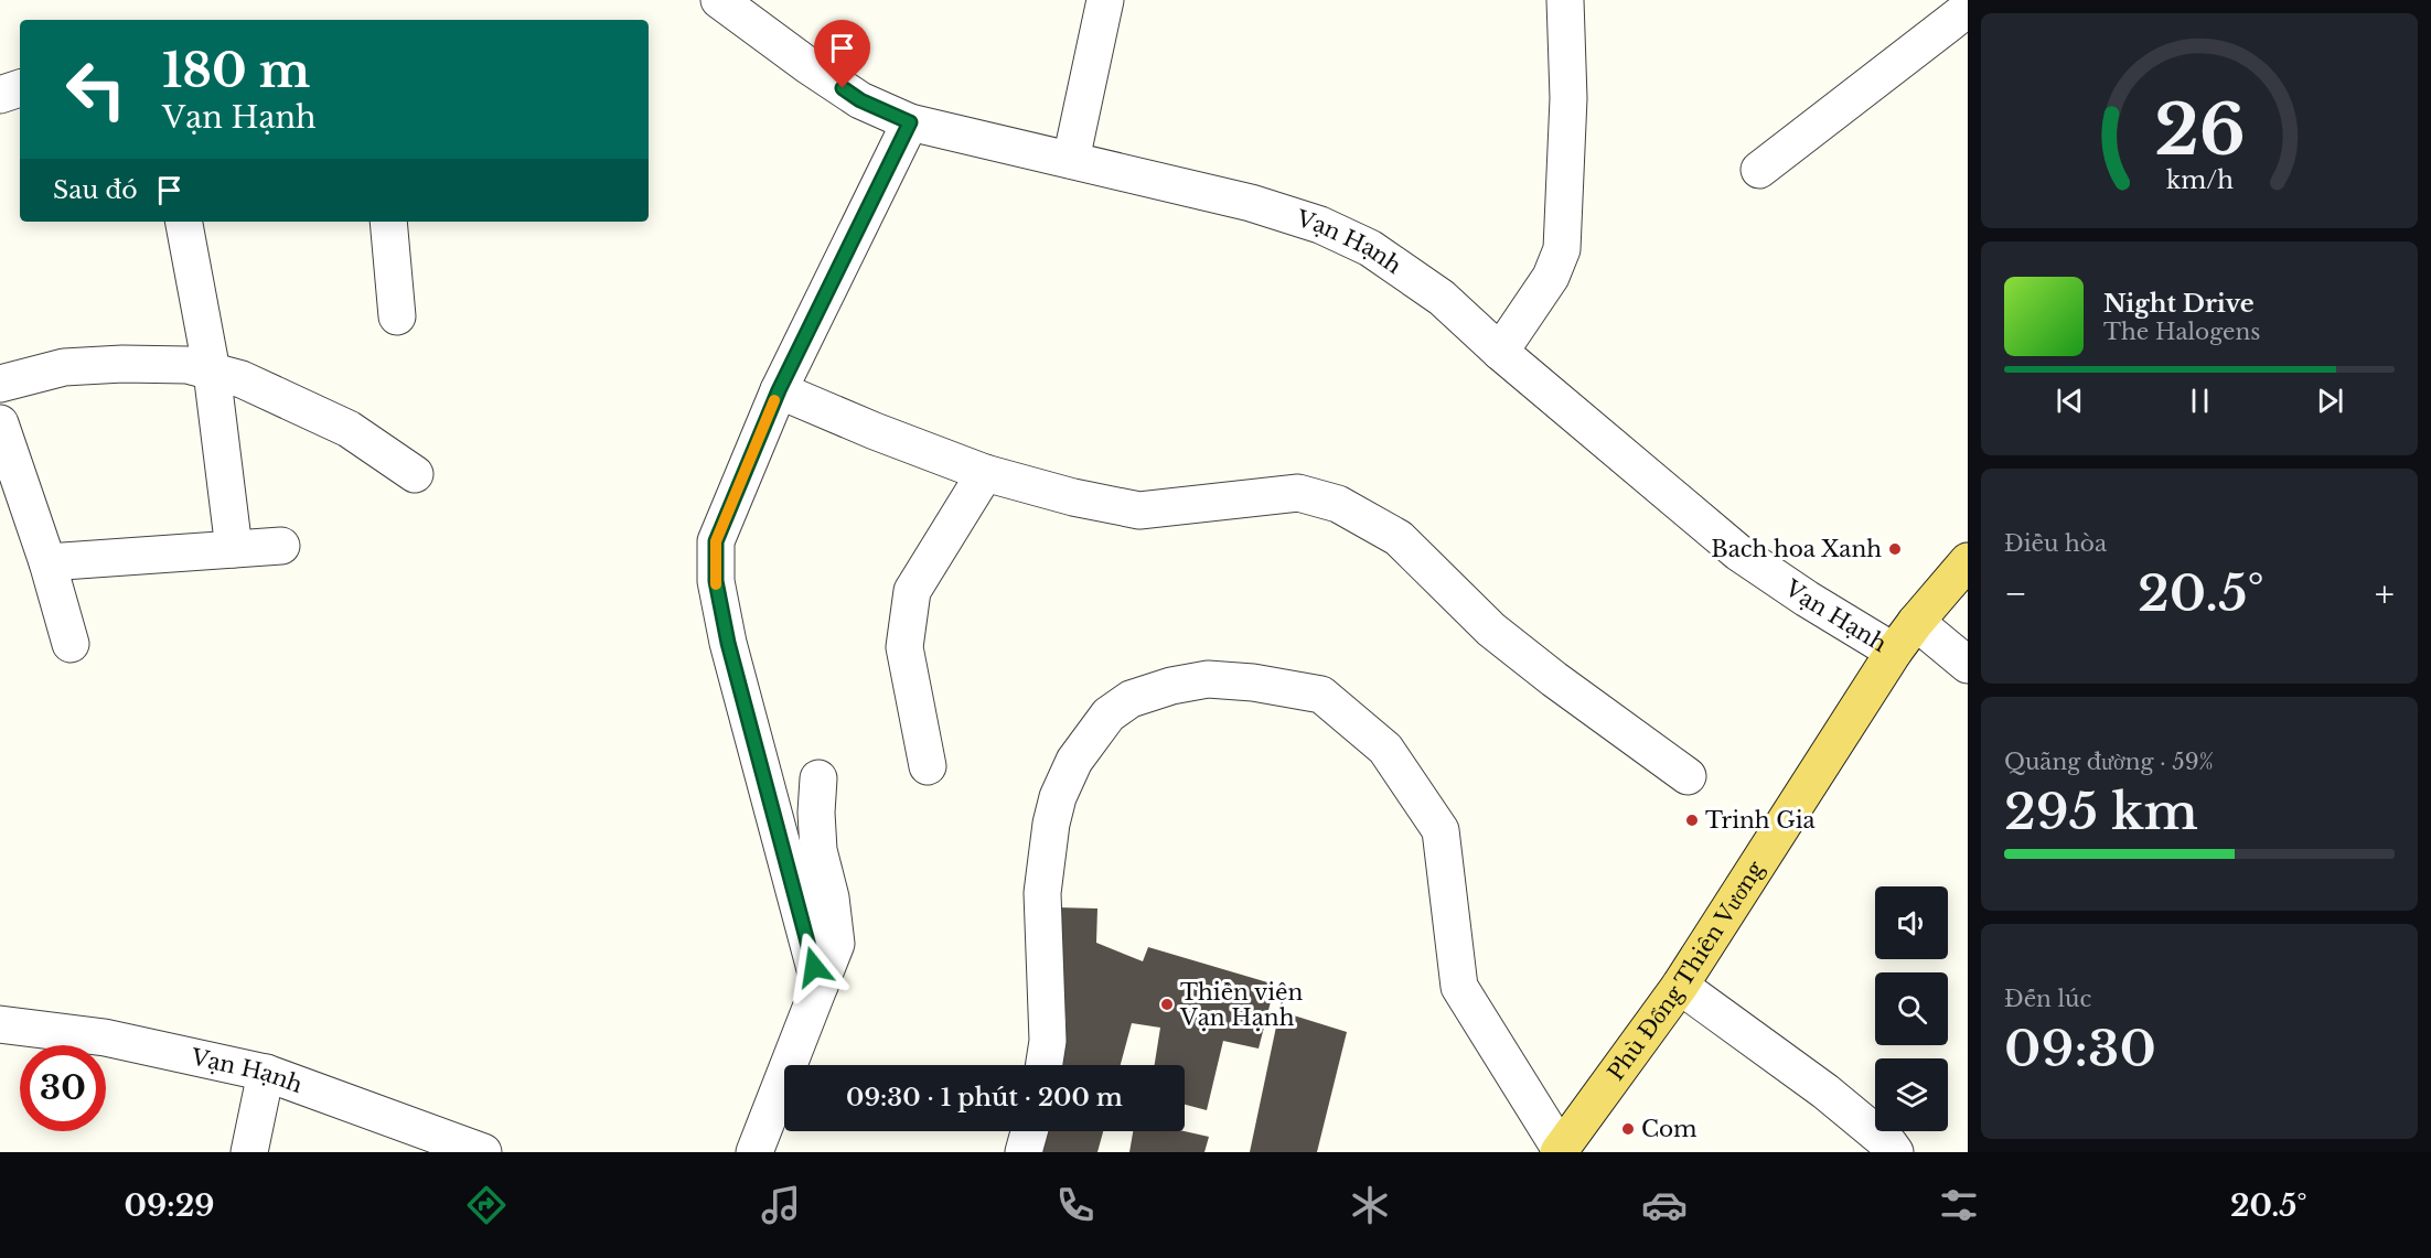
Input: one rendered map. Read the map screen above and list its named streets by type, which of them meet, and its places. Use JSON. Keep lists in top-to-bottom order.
{
  "streets": {
    "main road": ["Phù Đổng Thiên Vương"],
    "street": ["Vạn Hạnh"]
  },
  "crossings": [
    ["Vạn Hạnh", "Phù Đổng Thiên Vương"]
  ],
  "places": [
    "Bach hoa Xanh",
    "Trinh Gia",
    "Thiền viện Vạn Hạnh",
    "Com"
  ],
  "page": {
    "turn": ["180 m", "Vạn Hạnh"],
    "then": "Sau đó",
    "song": ["Night Drive", "The Halogens"],
    "tile": [
      "Điều hòa",
      ["Quãng đường · 59%", "295 km"],
      ["Đến lúc", "09:30"]
    ],
    "heat": ["−", "20.5°", "+"],
    "limit": "30",
    "trip": "09:30 · 1 phút · 200 m",
    "tabs": ["09:29", "20.5°"],
    "gauge": ["26", "km/h"]
  }
}
